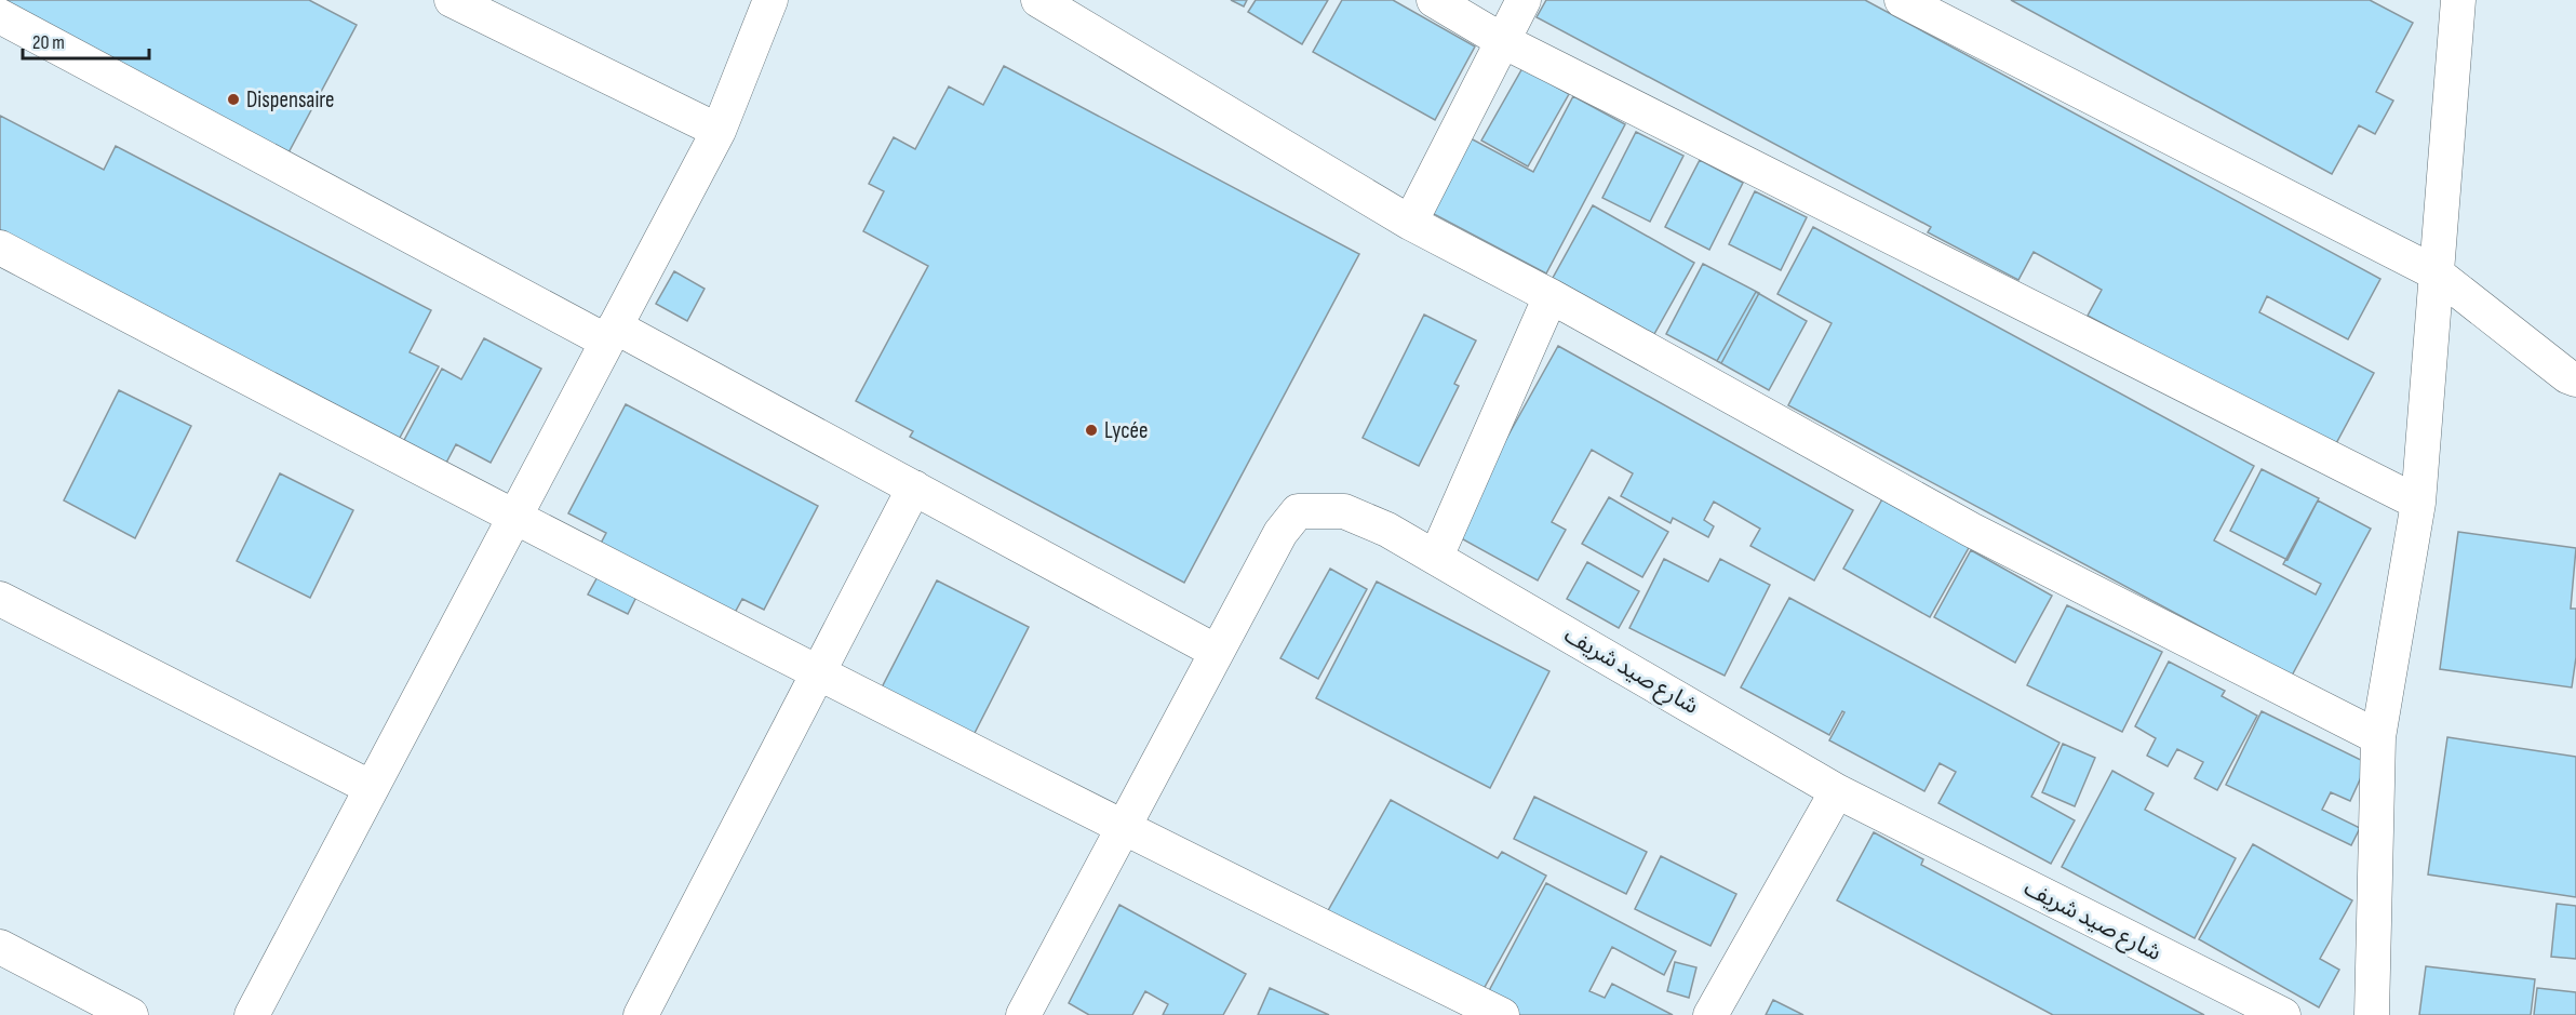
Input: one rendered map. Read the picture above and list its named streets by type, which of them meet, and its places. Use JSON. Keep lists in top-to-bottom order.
{
  "streets": {
    "street": ["شارع صيد شريف"]
  },
  "places": ["Dispensaire", "Lycée"],
  "scale_bar": "20 m"
}
